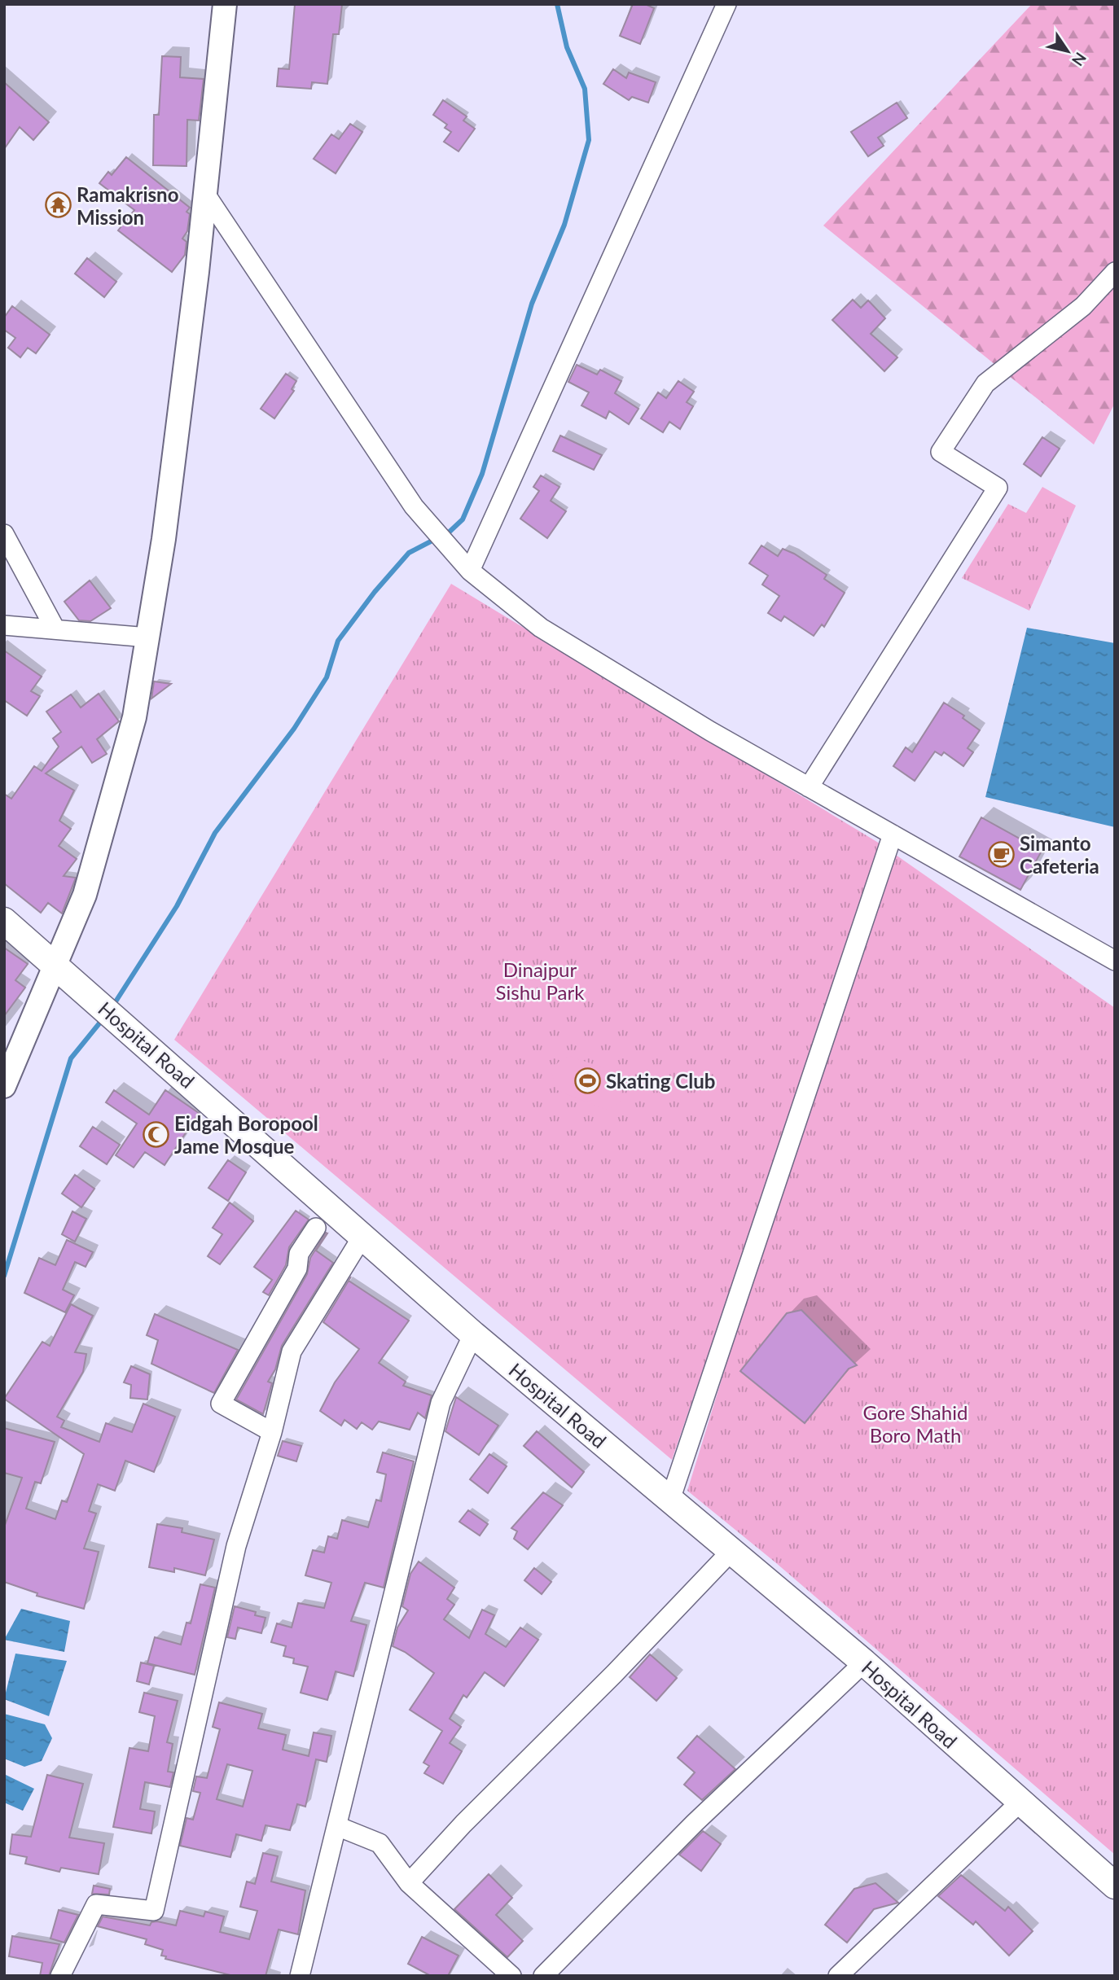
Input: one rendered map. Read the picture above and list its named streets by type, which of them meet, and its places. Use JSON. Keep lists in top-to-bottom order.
{
  "streets": {
    "main road": ["Hospital Road"]
  },
  "parks": ["Dinajpur Sishu Park", "Gore Shahid Boro Math"],
  "places": {
    "temple": ["Ramakrisno Mission"],
    "cafe": ["Simanto Cafeteria"],
    "sports": ["Skating Club"],
    "mosque": ["Eidgah Boropool Jame Mosque"]
  },
  "north": "bottom right"
}
